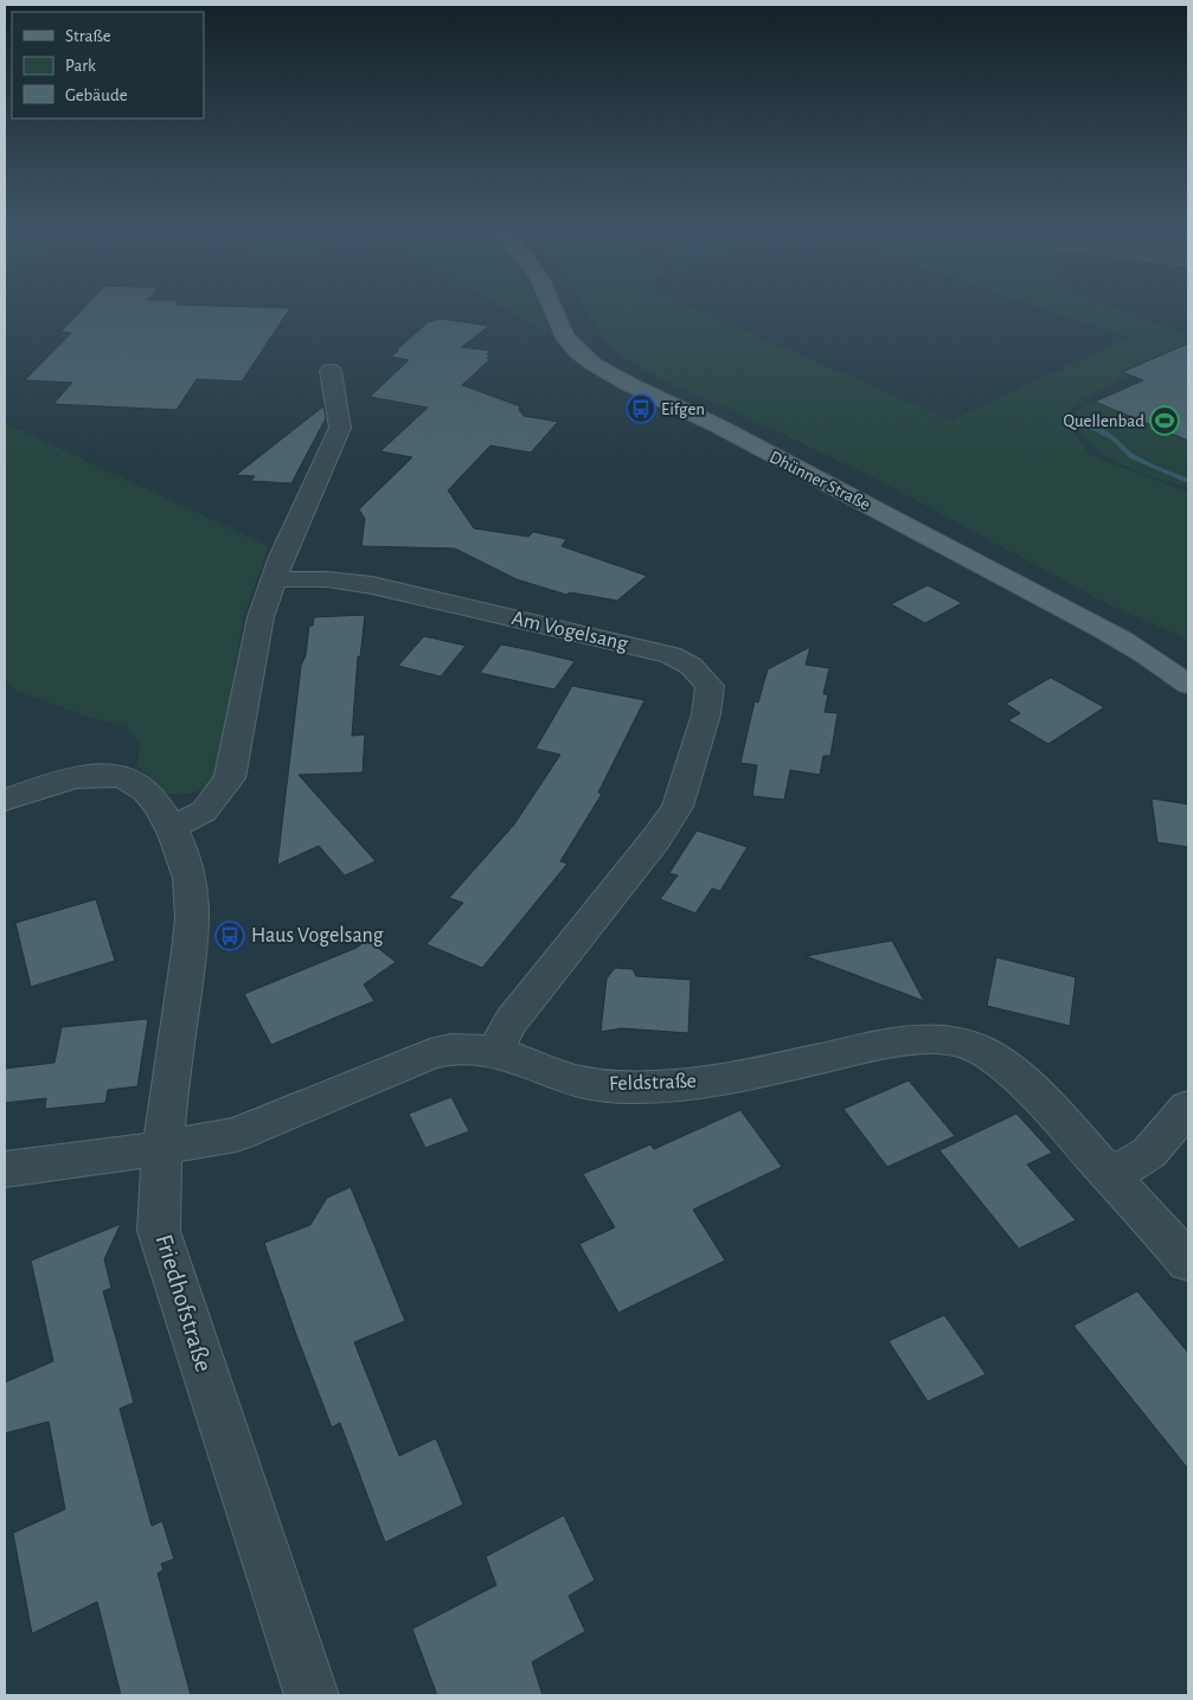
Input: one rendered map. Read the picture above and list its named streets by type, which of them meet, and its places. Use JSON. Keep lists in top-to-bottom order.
{
  "streets": {
    "main road": ["Dhünner Straße"],
    "street": ["Am Vogelsang", "Feldstraße", "Friedhofstraße"]
  },
  "crossings": [
    ["Am Vogelsang", "Feldstraße"],
    ["Feldstraße", "Friedhofstraße"]
  ],
  "places": {
    "bus stop": ["Eifgen", "Haus Vogelsang"],
    "sports": ["Quellenbad"]
  },
  "legend": ["Straße", "Park", "Gebäude"]
}
